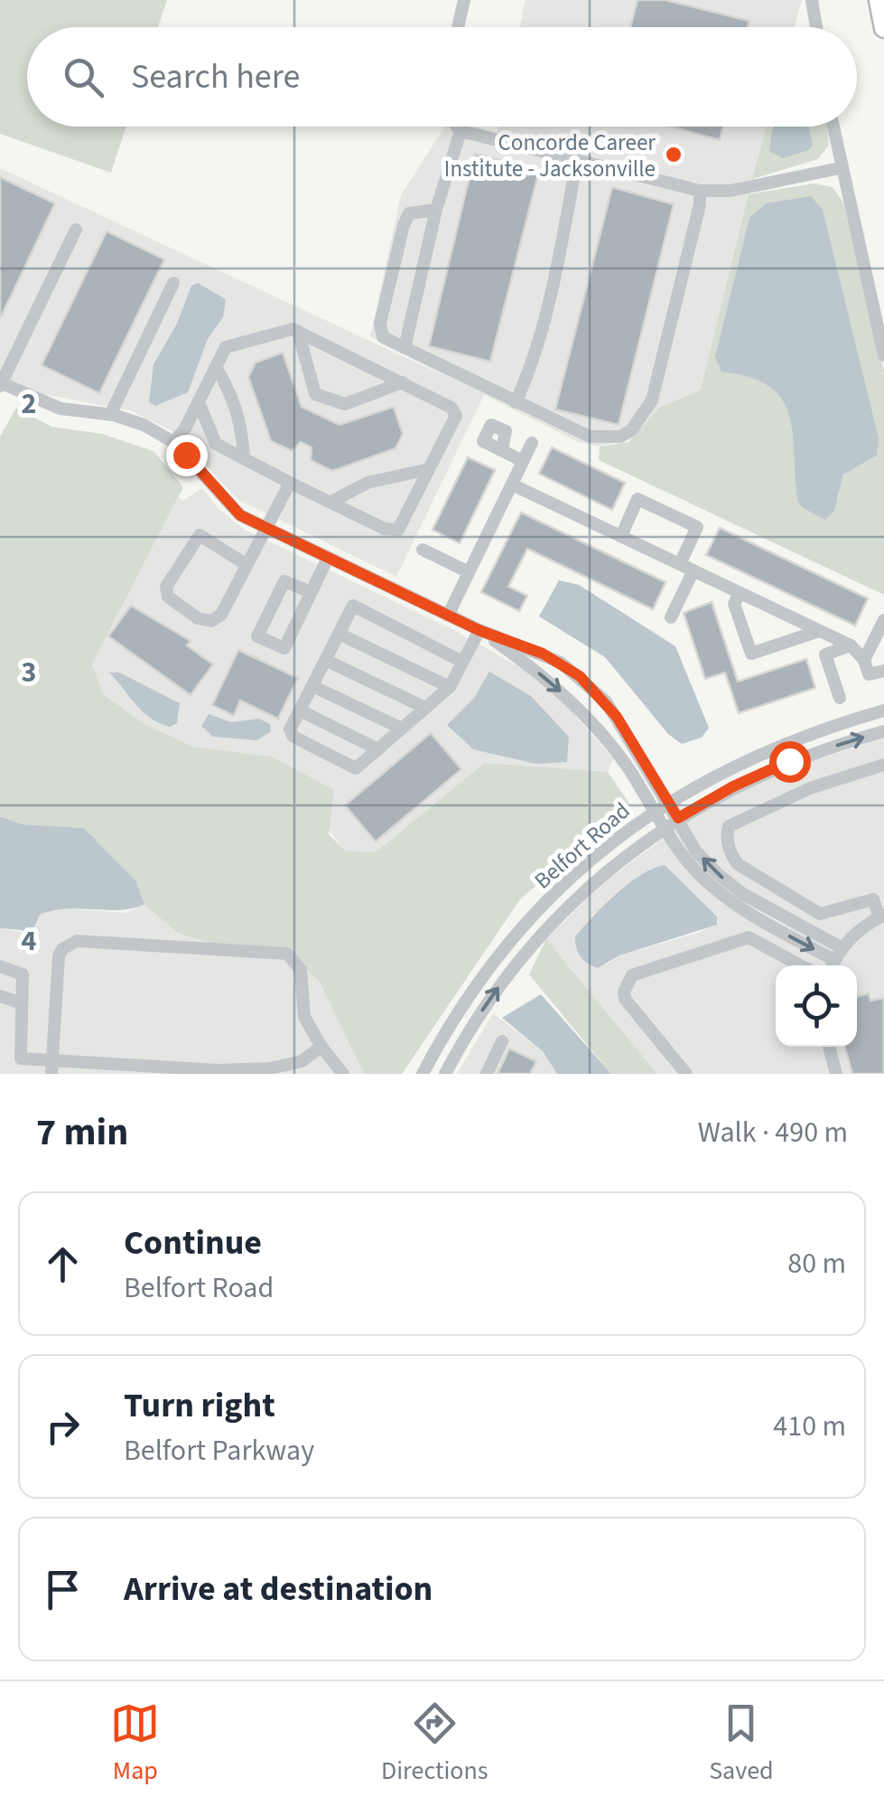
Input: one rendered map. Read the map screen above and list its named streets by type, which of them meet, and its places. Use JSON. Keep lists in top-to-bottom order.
{
  "streets": {
    "street": ["Belfort Road"]
  },
  "places": ["Concorde Career Institute - Jacksonville"],
  "page": {
    "search": "Search here",
    "heading": ["7 min", "Walk · 490 m"],
    "list": [
      ["Continue", "Belfort Road", "80 m"],
      ["Turn right", "Belfort Parkway", "410 m"],
      "Arrive at destination"
    ],
    "nav": ["Map", "Directions", "Saved"]
  },
  "grid": {
    "rows": ["2", "3", "4"]
  }
}
